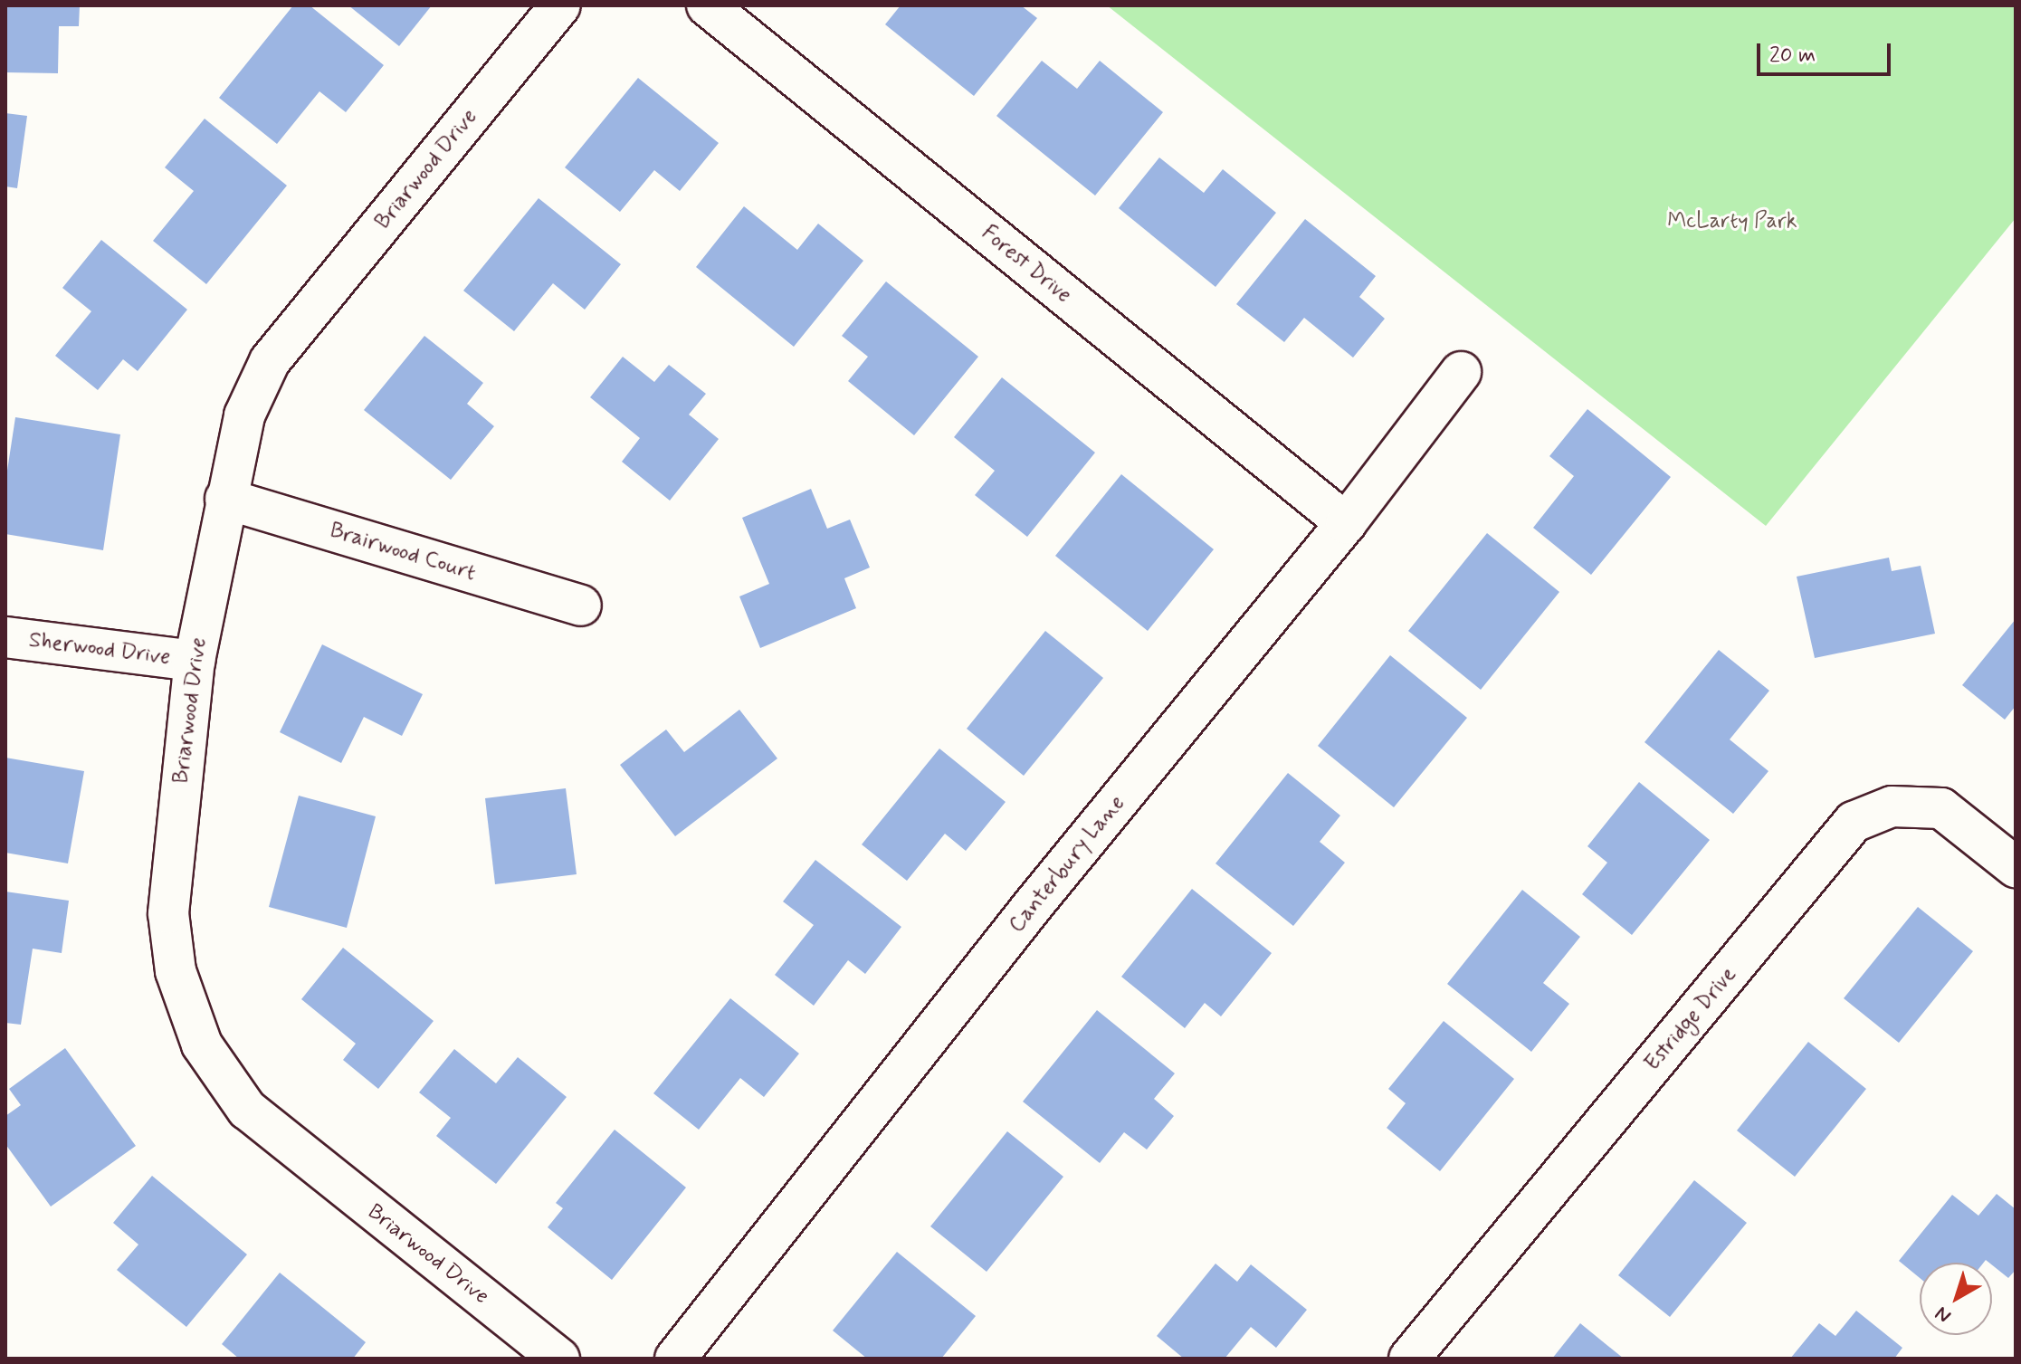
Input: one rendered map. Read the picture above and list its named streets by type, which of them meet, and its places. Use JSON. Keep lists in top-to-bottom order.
{
  "streets": {
    "street": [
      "Briarwood Drive",
      "Forest Drive",
      "Brairwood Court",
      "Sherwood Drive",
      "Canterbury Lane",
      "Estridge Drive"
    ]
  },
  "crossings": [
    ["Briarwood Drive", "Brairwood Court"],
    ["Briarwood Drive", "Sherwood Drive"],
    ["Forest Drive", "Canterbury Lane"]
  ],
  "parks": ["McLarty Park"],
  "scale_bar": "20 m",
  "north": "bottom left"
}
